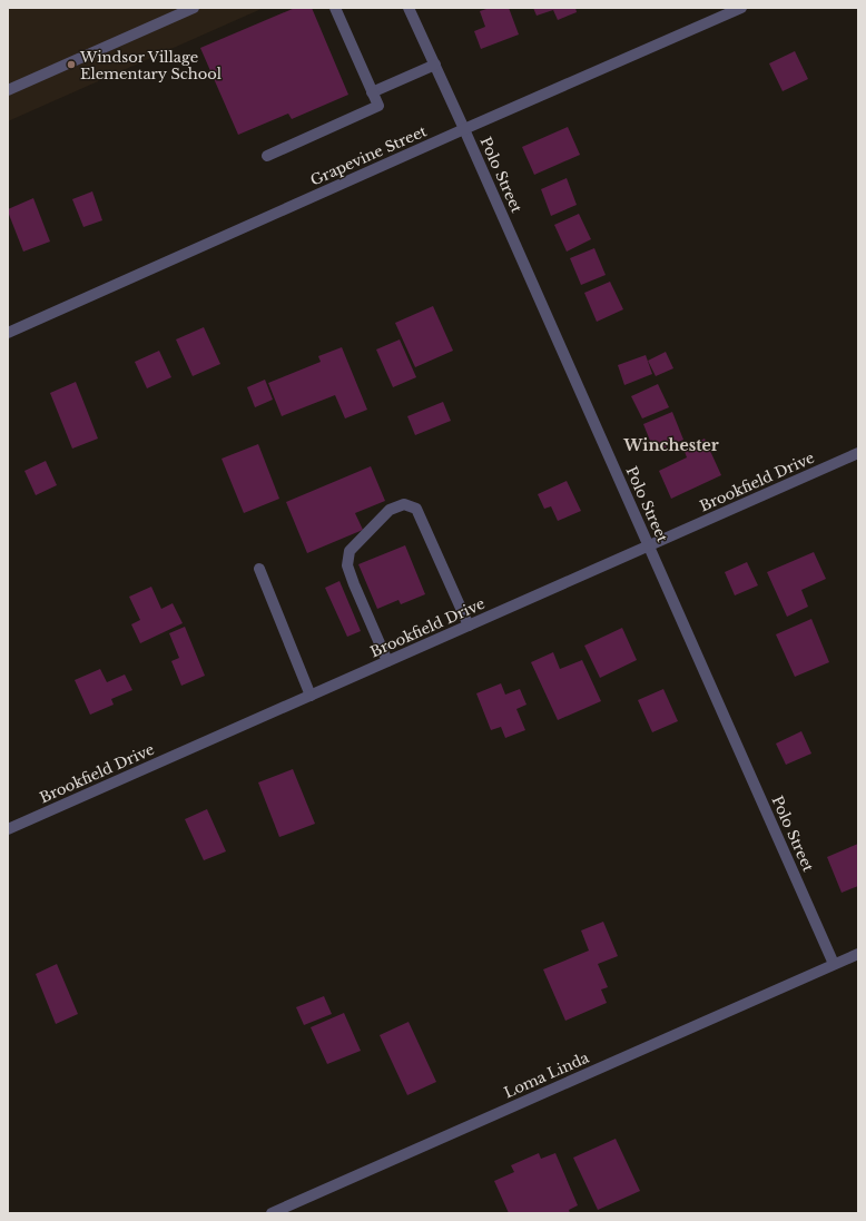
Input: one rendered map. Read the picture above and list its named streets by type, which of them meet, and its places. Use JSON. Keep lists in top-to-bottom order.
{
  "streets": {
    "street": [
      "Grapevine Street",
      "Polo Street",
      "Brookfield Drive",
      "Loma Linda"
    ]
  },
  "crossings": [
    ["Grapevine Street", "Polo Street"],
    ["Polo Street", "Brookfield Drive"],
    ["Polo Street", "Loma Linda"]
  ],
  "districts": ["Winchester"],
  "places": ["Windsor Village Elementary School"]
}
